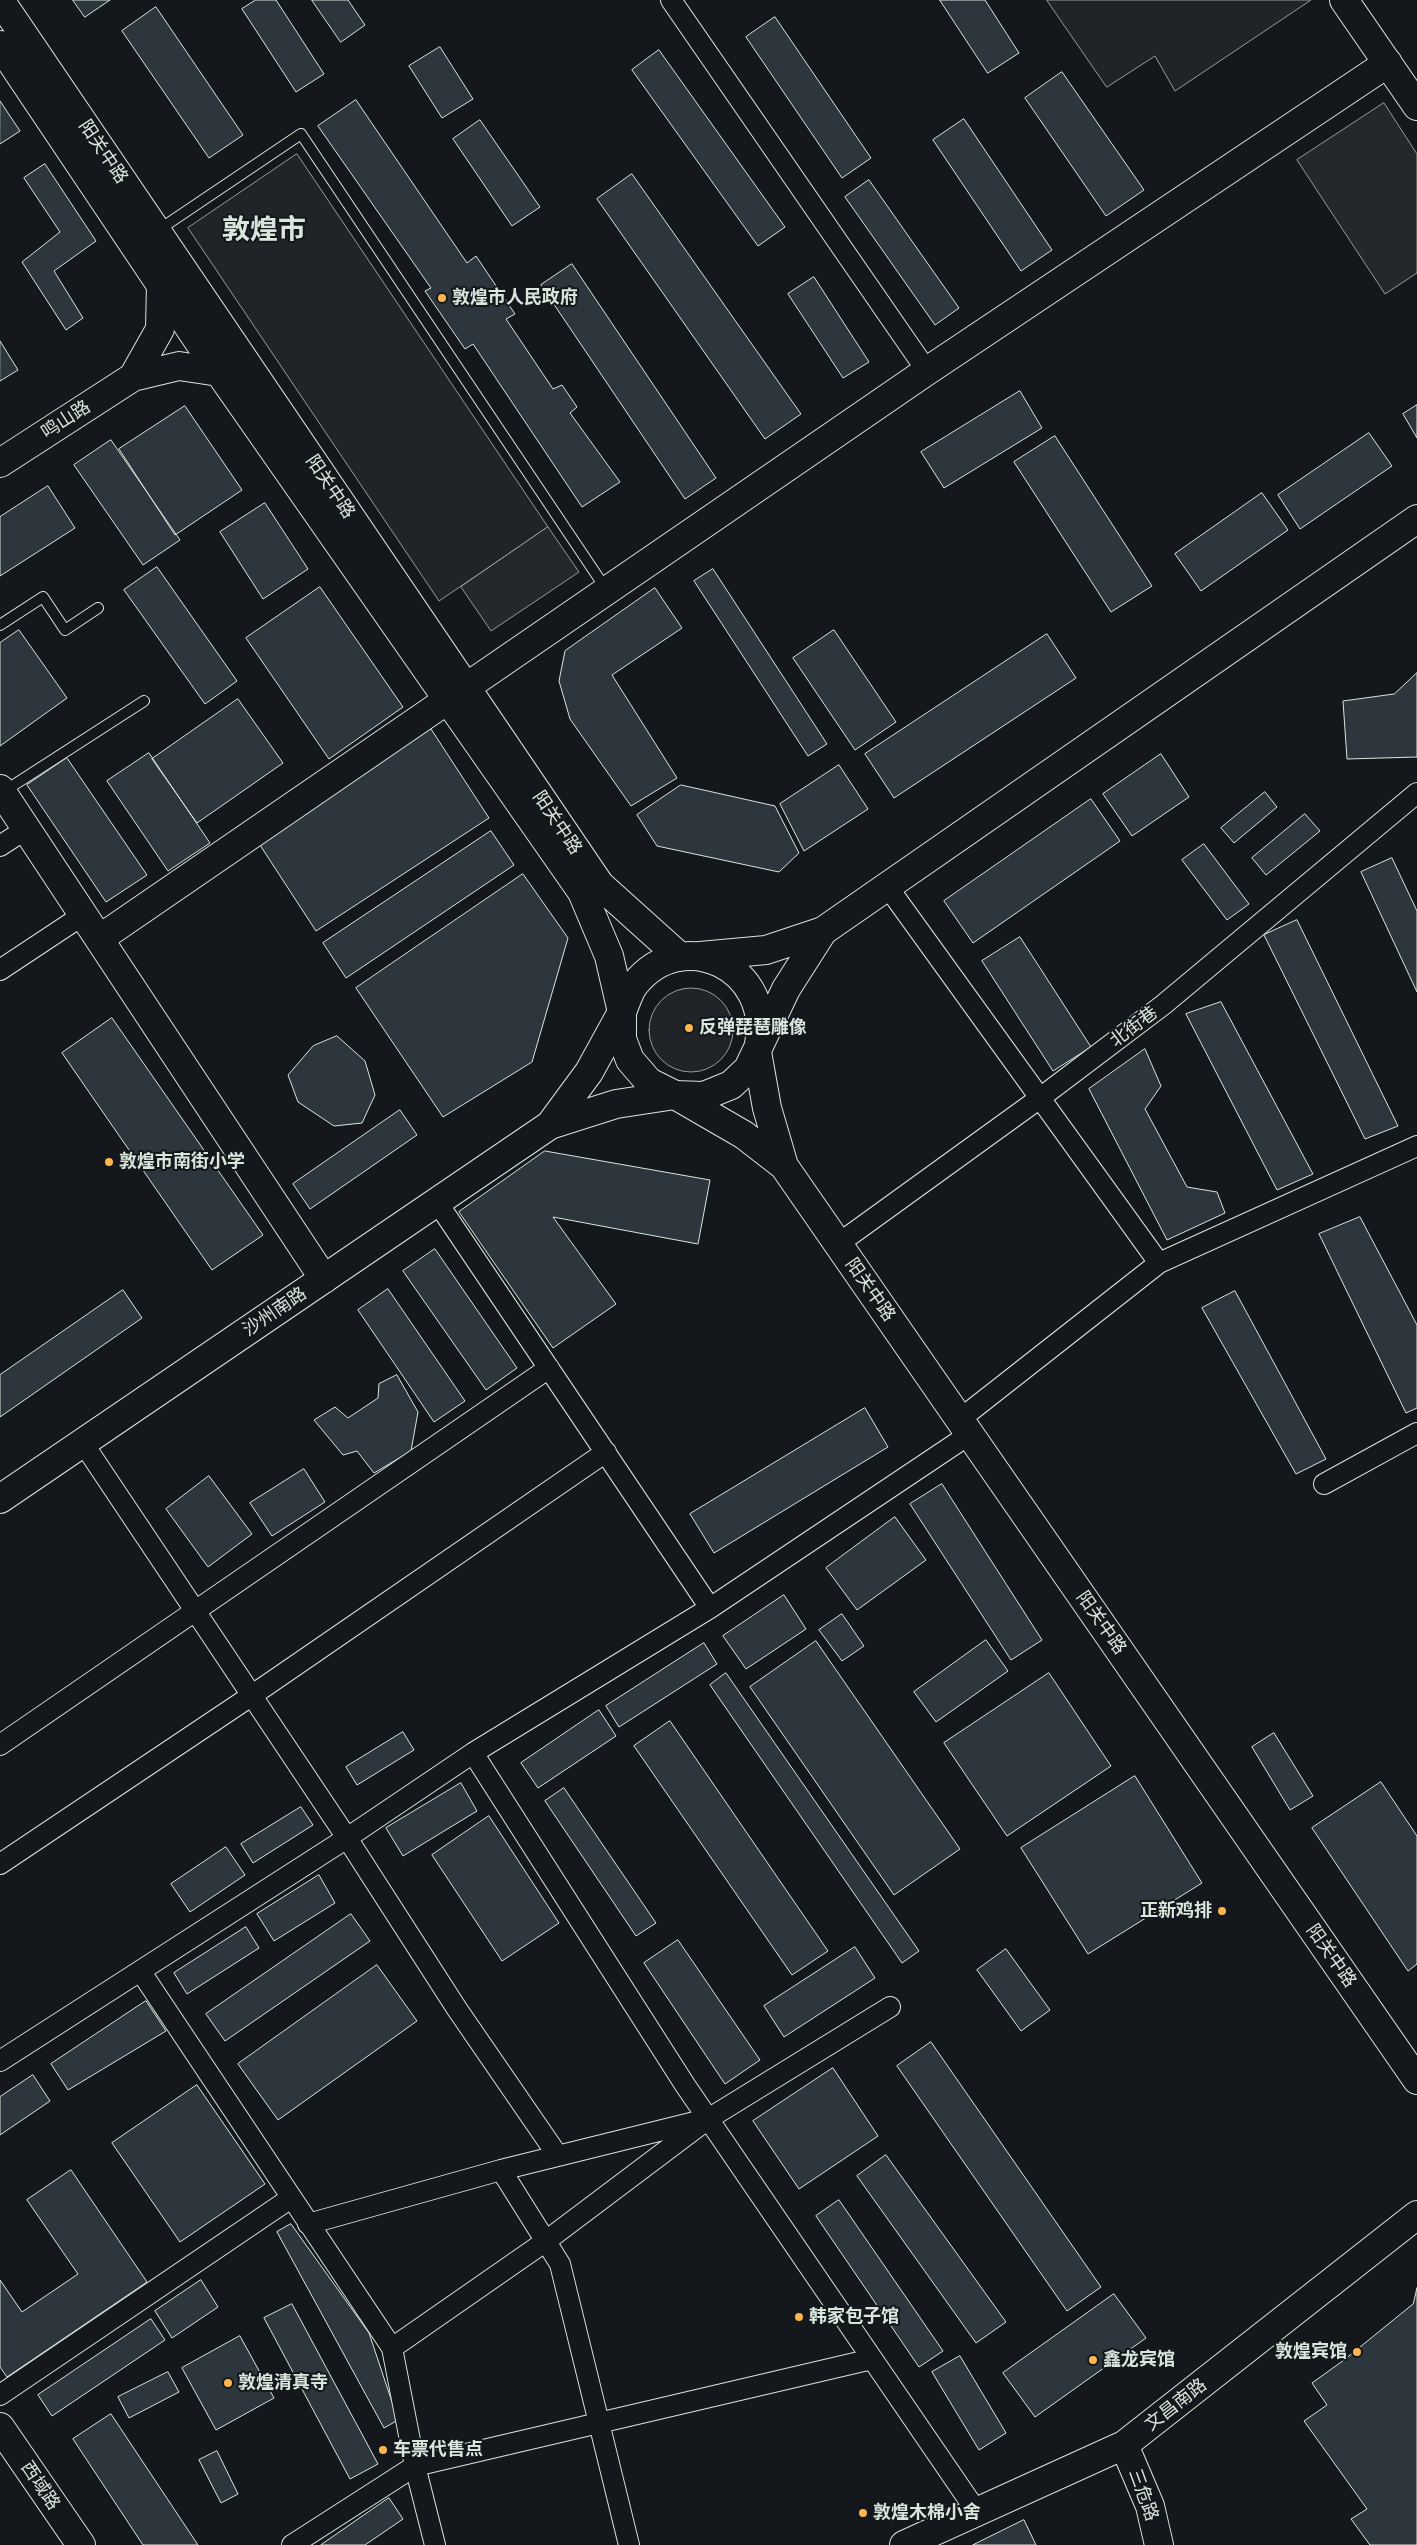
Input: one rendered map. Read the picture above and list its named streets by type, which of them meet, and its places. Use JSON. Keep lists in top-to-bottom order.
{
  "streets": {
    "main road": [
      "阳关中路",
      "鸣山路",
      "沙州南路",
      "文昌南路",
      "西域路",
      "三危路"
    ],
    "street": ["北街巷"]
  },
  "crossings": [
    ["阳关中路", "北街巷"],
    ["文昌南路", "三危路"]
  ],
  "districts": ["敦煌市"],
  "places": [
    "敦煌市人民政府",
    "反弹琵琶雕像",
    "敦煌市南街小学",
    "正新鸡排",
    "韩家包子馆",
    "敦煌宾馆",
    "鑫龙宾馆",
    "敦煌清真寺",
    "车票代售点",
    "敦煌木棉小舍"
  ]
}
